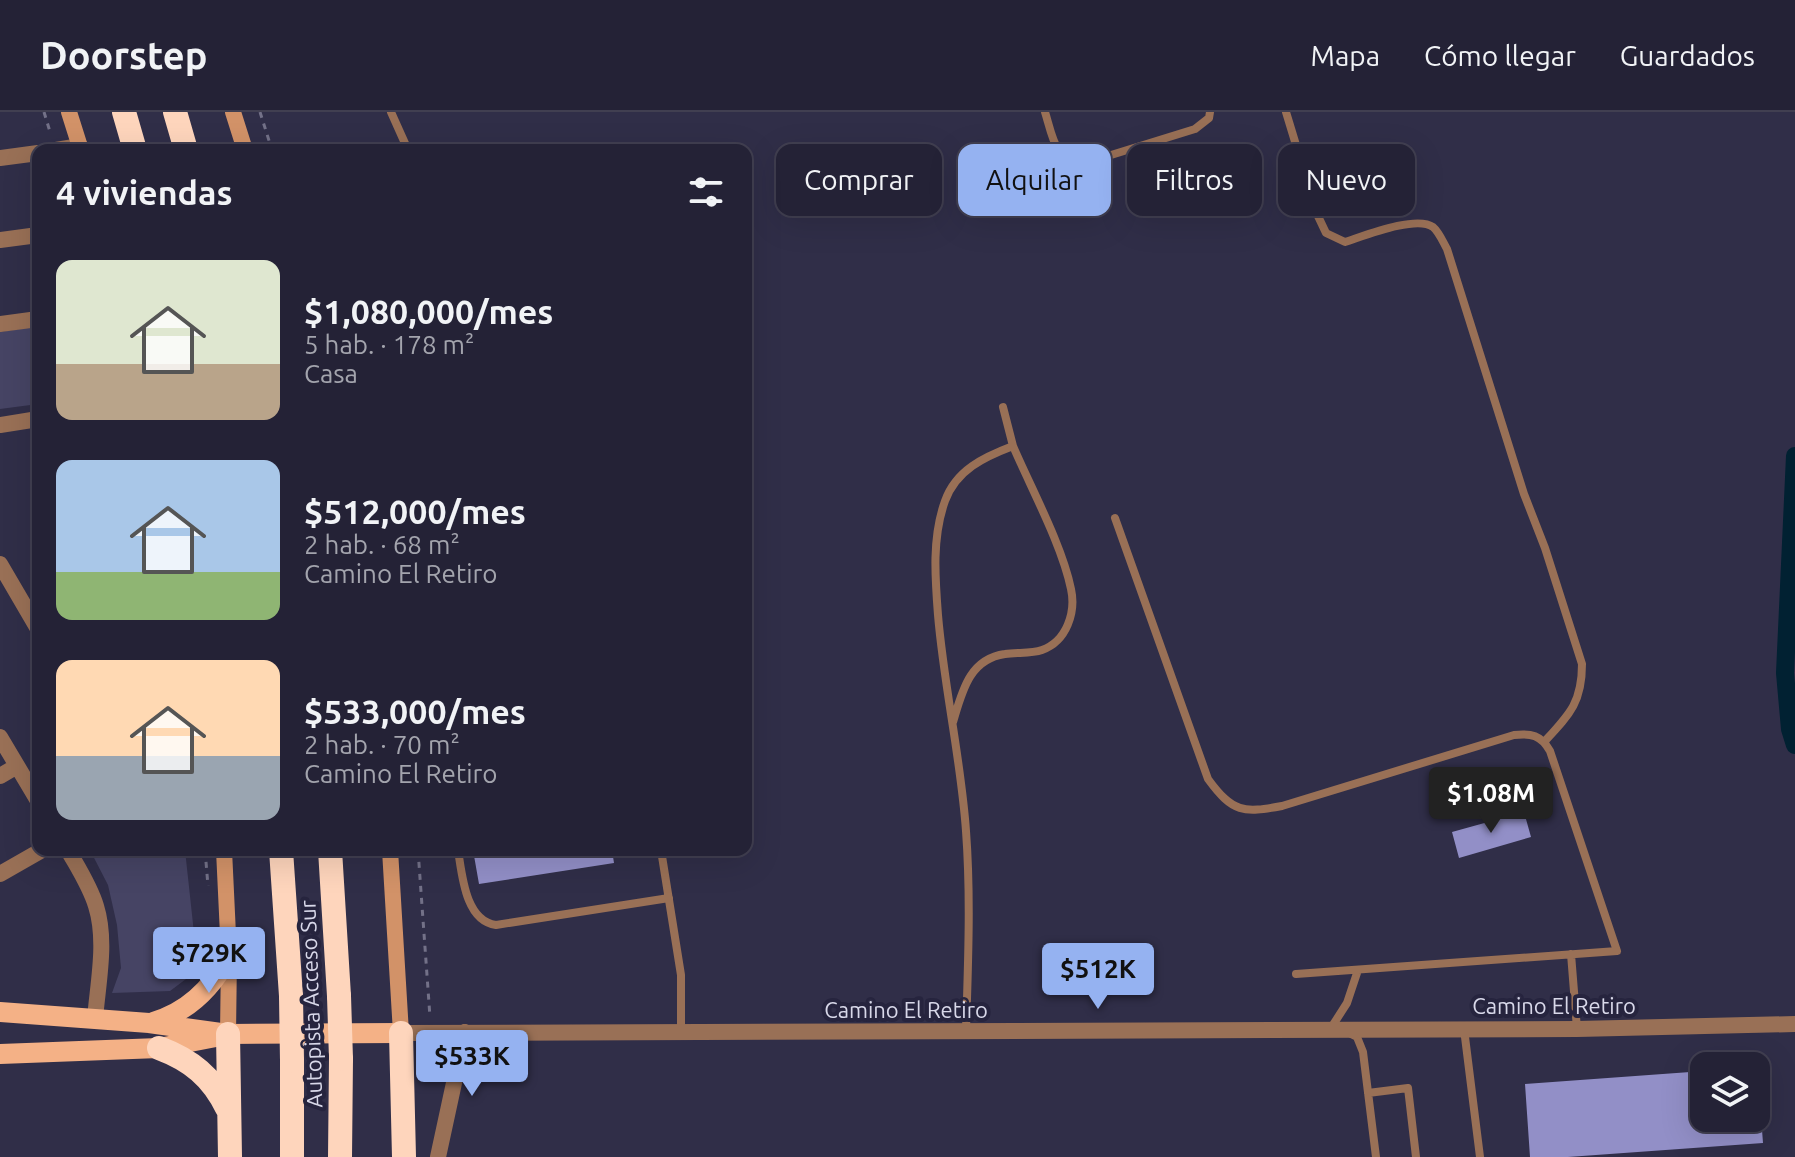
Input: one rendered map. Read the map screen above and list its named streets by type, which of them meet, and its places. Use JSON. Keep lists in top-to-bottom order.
{
  "streets": {
    "highway": ["Autopista Acceso Sur"],
    "street": ["Camino El Retiro"]
  },
  "page": {
    "header": "Doorstep",
    "nav": ["Mapa", "Cómo llegar", "Guardados"],
    "chip": [
      "Comprar",
      "Alquilar",
      "Filtros",
      "Nuevo"
    ],
    "heading": "4 viviendas",
    "list": [
      {
        "name": "$1,080,000/mes",
        "note": "5 hab. · 178 m² · Casa"
      },
      {
        "name": "$512,000/mes",
        "note": "2 hab. · 68 m² · Camino El Retiro"
      },
      {
        "name": "$533,000/mes",
        "note": "2 hab. · 70 m² · Camino El Retiro"
      }
    ],
    "price": [
      "$1.08M",
      "$729K",
      "$512K",
      "$533K"
    ]
  }
}
